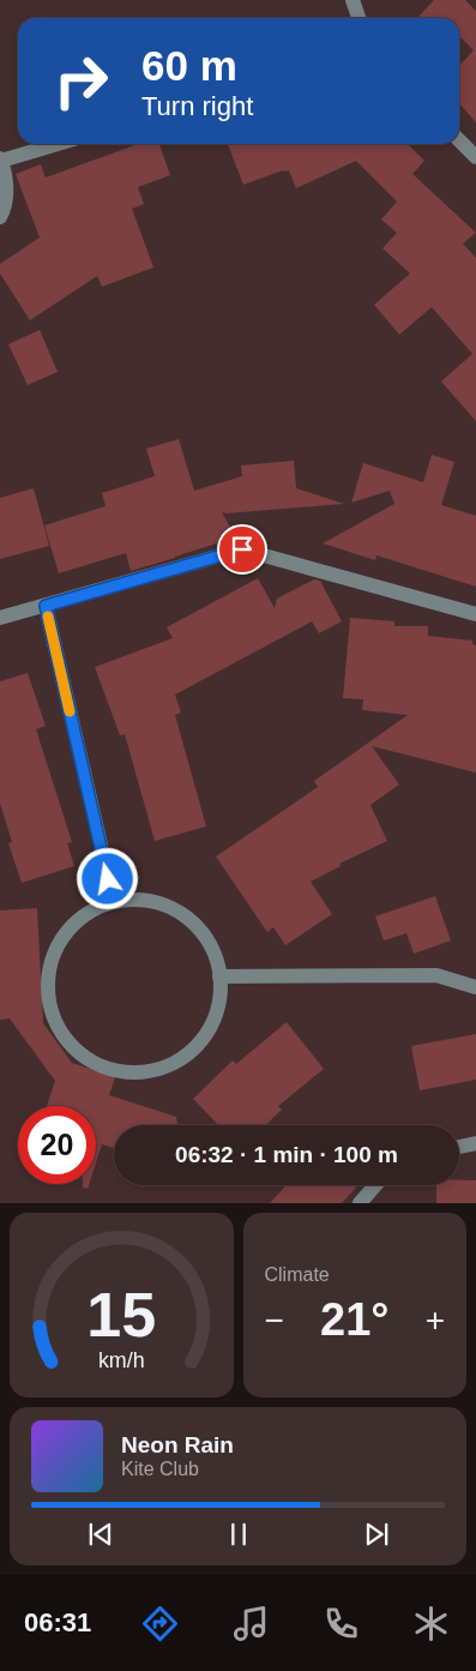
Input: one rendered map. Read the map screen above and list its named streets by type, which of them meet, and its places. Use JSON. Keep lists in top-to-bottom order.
{
  "page": {
    "turn": ["60 m", "Turn right"],
    "limit": "20",
    "trip": "06:32 · 1 min · 100 m",
    "tile": "Climate",
    "heat": ["−", "21°", "+"],
    "song": ["Neon Rain", "Kite Club"],
    "tabs": "06:31",
    "gauge": ["15", "km/h"]
  }
}
